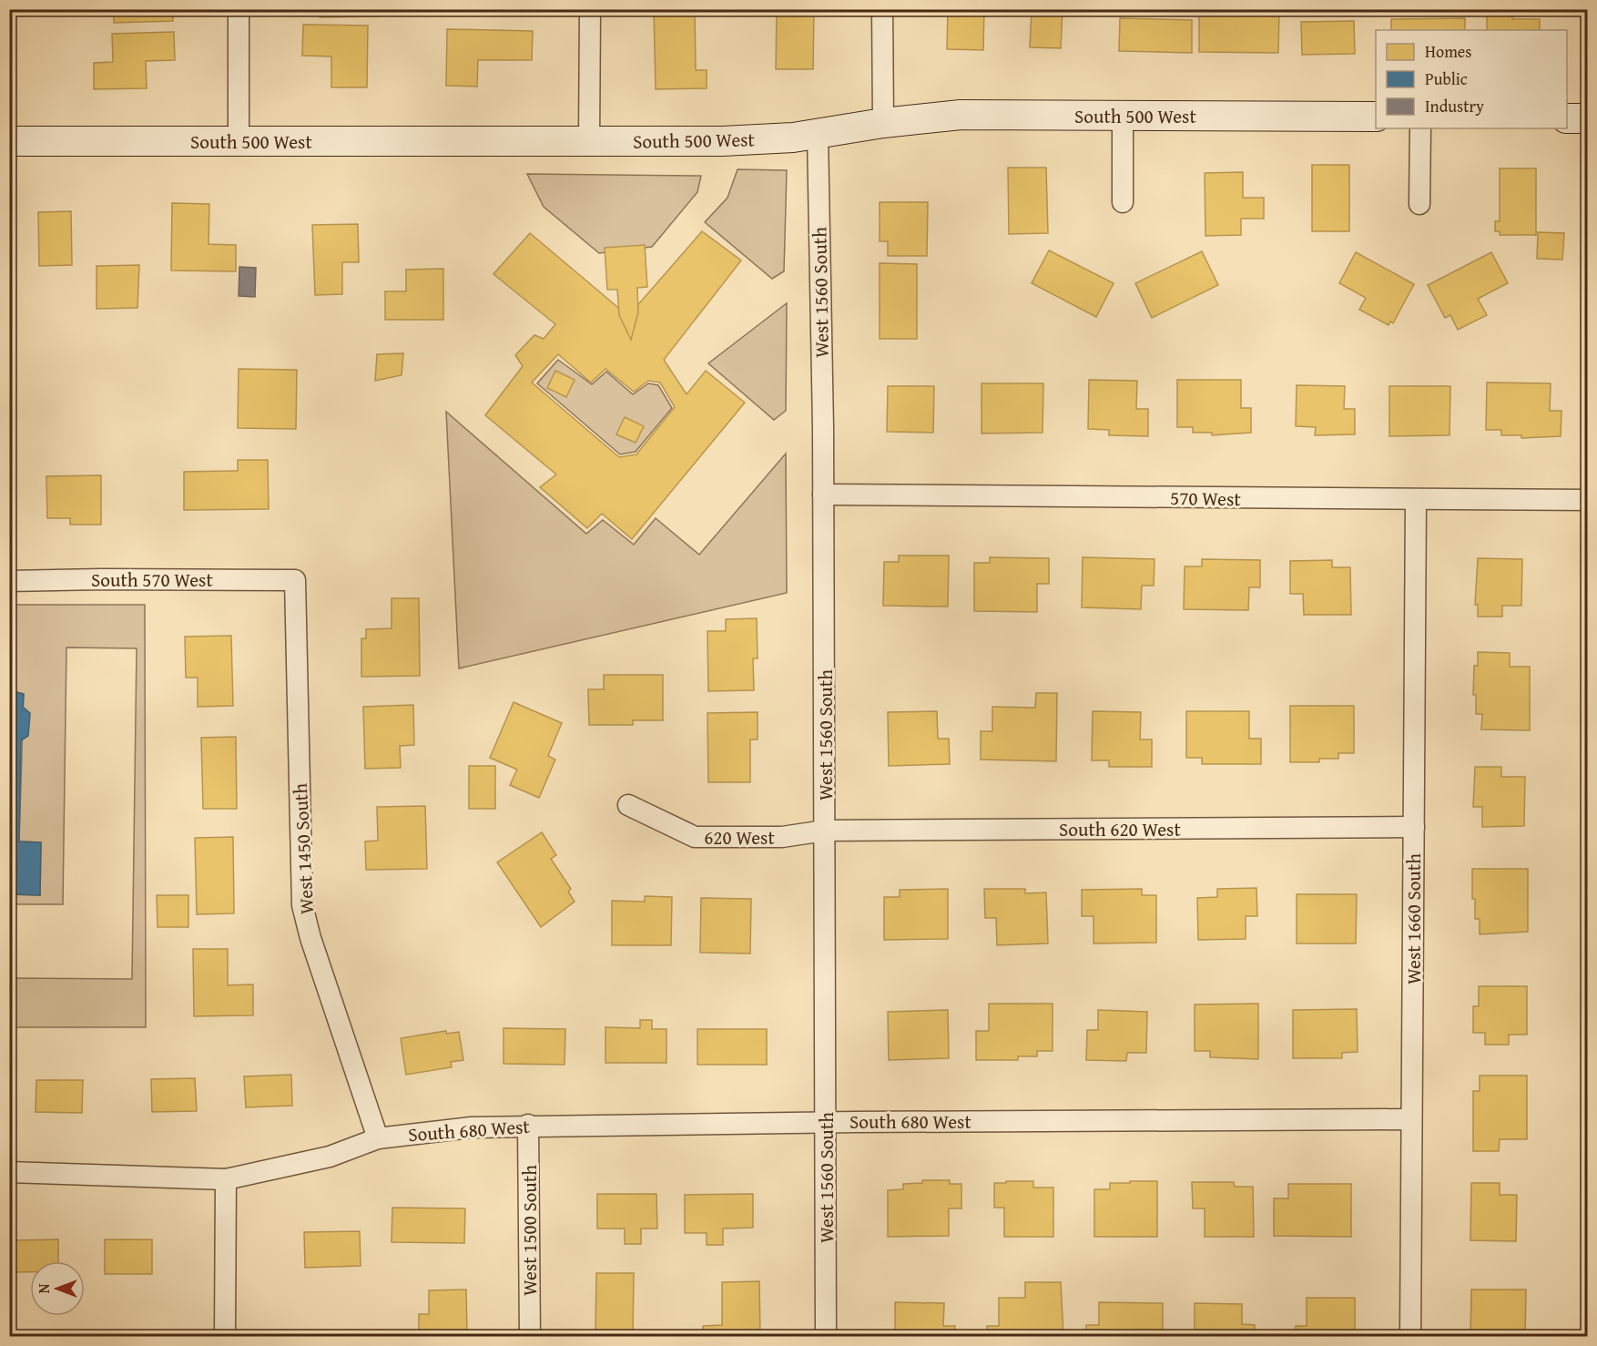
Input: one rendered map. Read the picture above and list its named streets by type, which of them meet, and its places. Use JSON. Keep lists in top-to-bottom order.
{
  "streets": {
    "main road": ["South 500 West"],
    "street": [
      "West 1560 South",
      "570 West",
      "South 570 West",
      "South 620 West",
      "620 West",
      "West 1450 South",
      "West 1660 South",
      "South 680 West",
      "West 1500 South"
    ]
  },
  "crossings": [
    ["South 500 West", "West 1560 South"],
    ["West 1560 South", "570 West"],
    ["West 1560 South", "South 620 West"],
    ["West 1560 South", "620 West"],
    ["West 1560 South", "South 680 West"],
    ["570 West", "West 1660 South"],
    ["South 570 West", "West 1450 South"],
    ["South 620 West", "620 West"],
    ["South 620 West", "West 1660 South"],
    ["West 1450 South", "South 680 West"],
    ["West 1660 South", "South 680 West"],
    ["South 680 West", "West 1500 South"]
  ],
  "legend": ["Homes", "Public", "Industry"],
  "north": "left"
}
